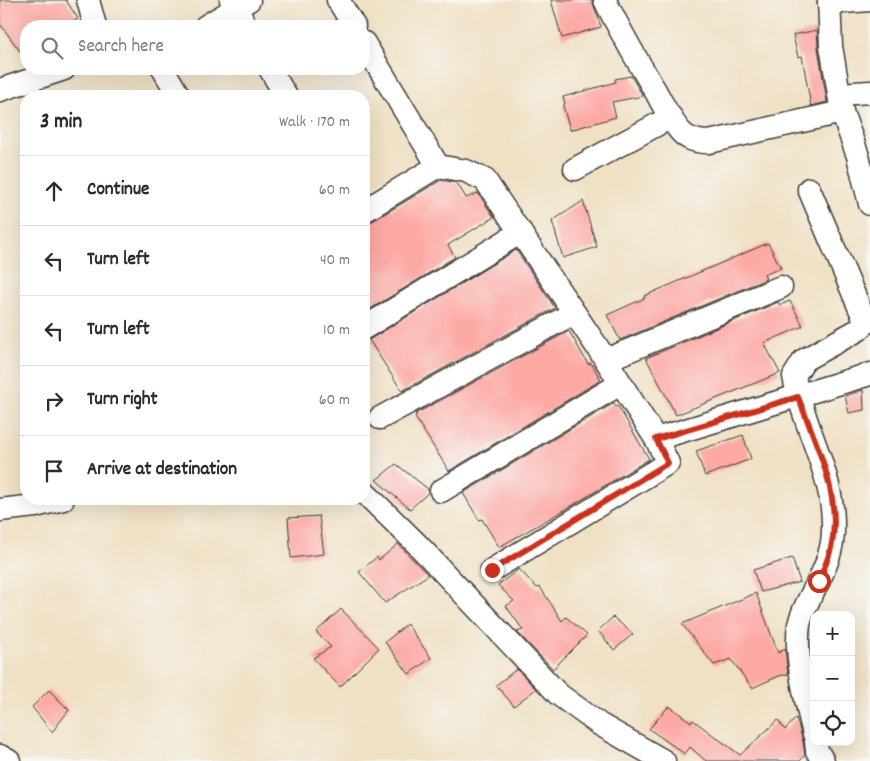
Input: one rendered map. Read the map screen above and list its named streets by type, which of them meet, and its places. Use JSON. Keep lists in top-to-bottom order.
{
  "page": {
    "search": "Search here",
    "heading": ["3 min", "Walk · 170 m"],
    "list": [
      ["Continue", "60 m"],
      ["Turn left", "40 m"],
      ["Turn left", "10 m"],
      ["Turn right", "60 m"],
      "Arrive at destination"
    ],
    "map_buttons": ["+", "−"]
  }
}
